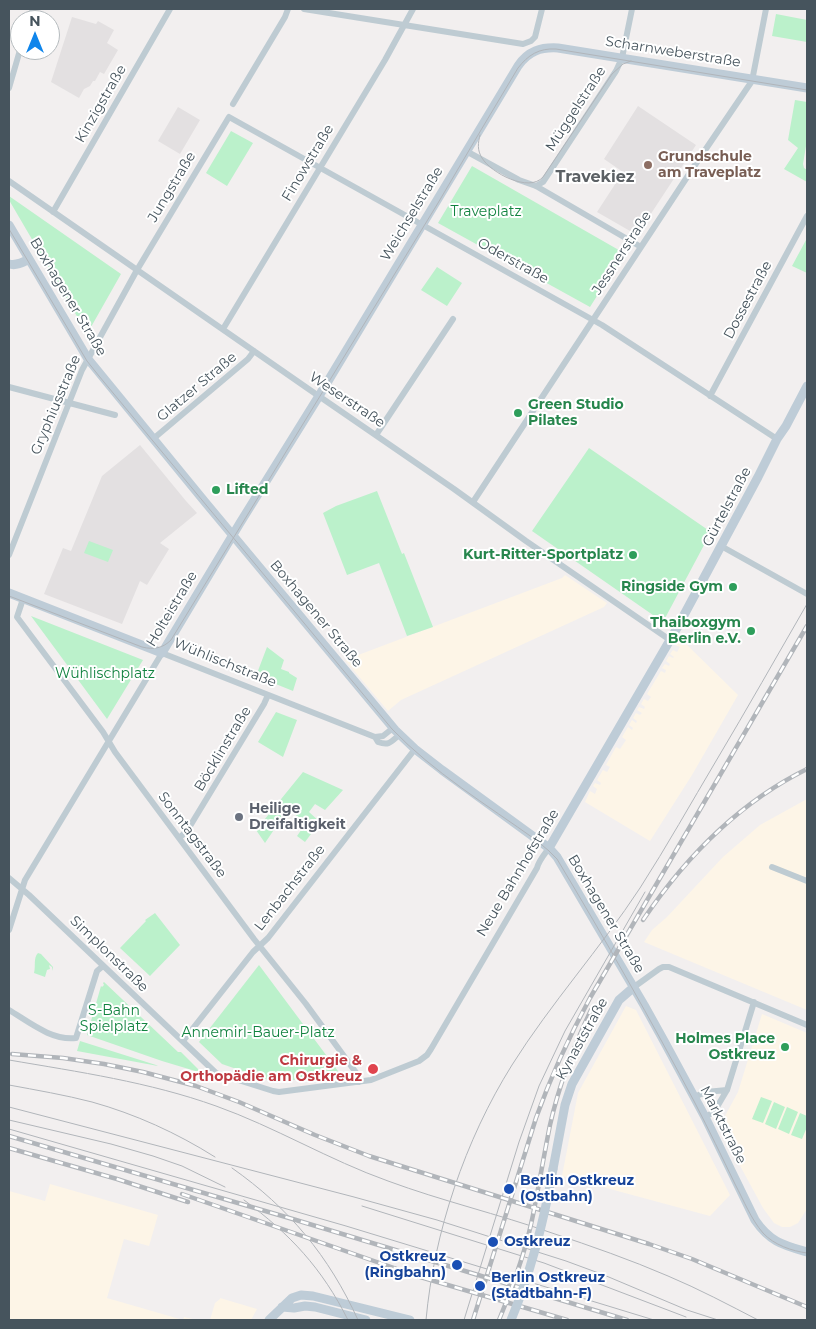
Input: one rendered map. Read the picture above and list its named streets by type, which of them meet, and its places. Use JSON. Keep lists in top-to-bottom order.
{
  "streets": {
    "street": [
      "Scharnweberstraße",
      "Kinzigstraße",
      "Müggelstraße",
      "Finowstraße",
      "Jungstraße",
      "Weichselstraße",
      "Jessnerstraße",
      "Oderstraße",
      "Boxhagener Straße",
      "Dossestraße",
      "Glatzer Straße",
      "Weserstraße",
      "Gryphiusstraße",
      "Gürtelstraße",
      "Holteistraße",
      "Wühlischstraße",
      "Böcklinstraße",
      "Sonntagstraße",
      "Neue Bahnhofstraße",
      "Lenbachstraße",
      "Simplonstraße",
      "Kynaststraße",
      "Marktstraße"
    ]
  },
  "crossings": [
    ["Scharnweberstraße", "Müggelstraße"],
    ["Scharnweberstraße", "Weichselstraße"],
    ["Scharnweberstraße", "Jessnerstraße"],
    ["Kinzigstraße", "Weserstraße"],
    ["Finowstraße", "Oderstraße"],
    ["Finowstraße", "Weserstraße"],
    ["Jungstraße", "Oderstraße"],
    ["Jungstraße", "Weserstraße"],
    ["Jungstraße", "Gryphiusstraße"],
    ["Weichselstraße", "Oderstraße"],
    ["Weichselstraße", "Weserstraße"],
    ["Weichselstraße", "Holteistraße"],
    ["Jessnerstraße", "Oderstraße"],
    ["Jessnerstraße", "Weserstraße"],
    ["Oderstraße", "Dossestraße"],
    ["Oderstraße", "Gürtelstraße"],
    ["Boxhagener Straße", "Glatzer Straße"],
    ["Boxhagener Straße", "Gryphiusstraße"],
    ["Boxhagener Straße", "Holteistraße"],
    ["Boxhagener Straße", "Wühlischstraße"],
    ["Boxhagener Straße", "Neue Bahnhofstraße"],
    ["Boxhagener Straße", "Lenbachstraße"],
    ["Boxhagener Straße", "Kynaststraße"],
    ["Boxhagener Straße", "Marktstraße"],
    ["Glatzer Straße", "Weserstraße"],
    ["Weserstraße", "Gryphiusstraße"],
    ["Weserstraße", "Gürtelstraße"],
    ["Weserstraße", "Holteistraße"],
    ["Weserstraße", "Neue Bahnhofstraße"],
    ["Gürtelstraße", "Neue Bahnhofstraße"],
    ["Holteistraße", "Wühlischstraße"],
    ["Holteistraße", "Sonntagstraße"],
    ["Holteistraße", "Simplonstraße"],
    ["Wühlischstraße", "Böcklinstraße"],
    ["Wühlischstraße", "Sonntagstraße"],
    ["Böcklinstraße", "Sonntagstraße"],
    ["Sonntagstraße", "Neue Bahnhofstraße"],
    ["Sonntagstraße", "Lenbachstraße"],
    ["Sonntagstraße", "Simplonstraße"],
    ["Neue Bahnhofstraße", "Simplonstraße"],
    ["Lenbachstraße", "Simplonstraße"],
    ["Kynaststraße", "Marktstraße"]
  ],
  "districts": ["Travekiez"],
  "parks": [
    "Traveplatz",
    "Wühlischplatz",
    "S-Bahn Spielplatz",
    "Annemirl-Bauer-Platz"
  ],
  "places": [
    "Grundschule am Traveplatz",
    "Green Studio Pilates",
    "Lifted",
    "Kurt-Ritter-Sportplatz",
    "Ringside Gym",
    "Thaiboxgym Berlin e.V.",
    "Heilige Dreifaltigkeit",
    "Holmes Place Ostkreuz",
    "Chirurgie & Orthopädie am Ostkreuz",
    "Berlin Ostkreuz (Ostbahn)",
    "Ostkreuz",
    "Ostkreuz (Ringbahn)",
    "Berlin Ostkreuz (Stadtbahn-F)"
  ],
  "north": "top"
}
